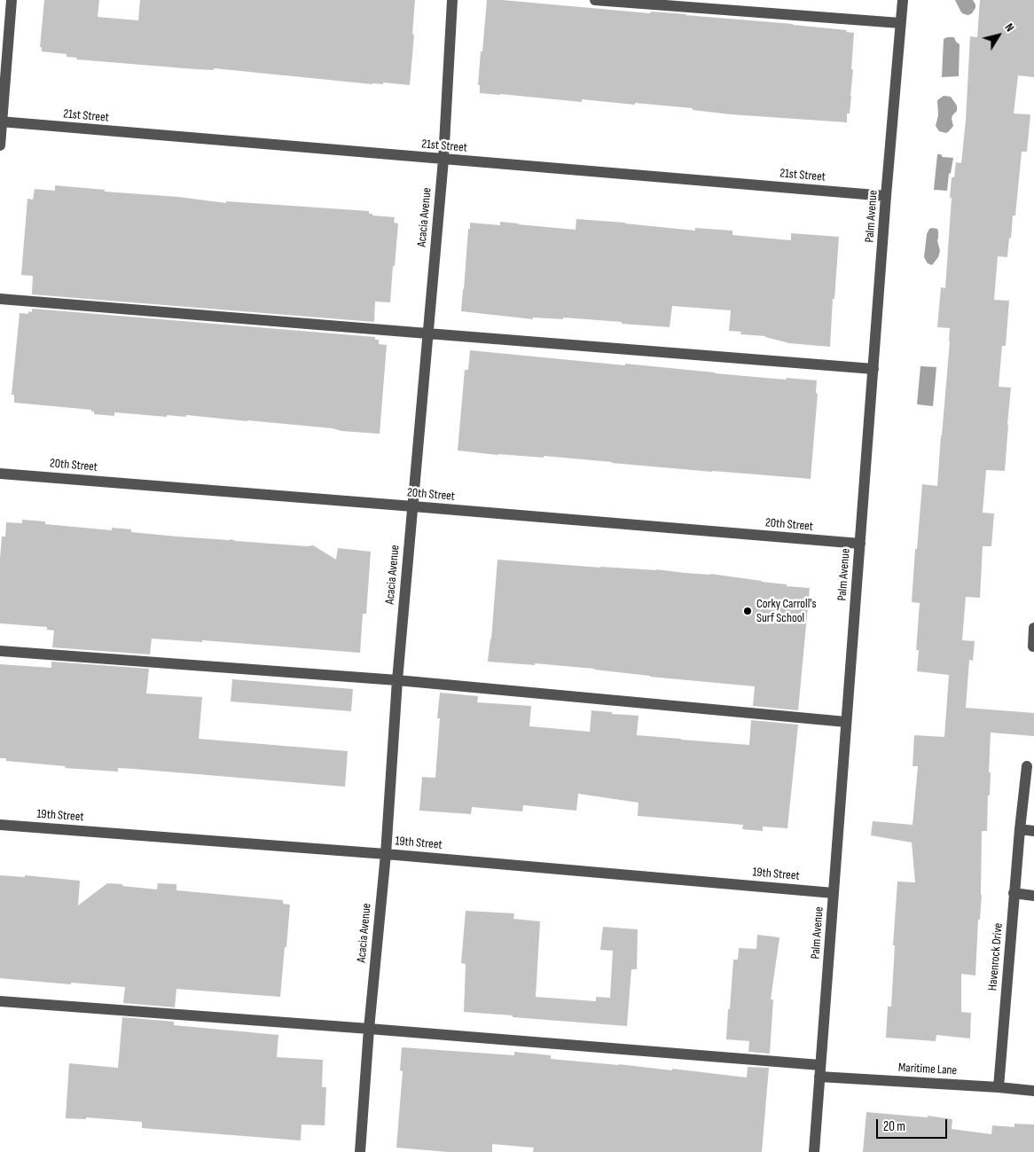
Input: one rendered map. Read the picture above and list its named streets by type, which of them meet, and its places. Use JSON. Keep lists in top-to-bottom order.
{
  "streets": {
    "street": [
      "21st Street",
      "Palm Avenue",
      "Acacia Avenue",
      "20th Street",
      "19th Street",
      "Havenrock Drive",
      "Maritime Lane"
    ]
  },
  "crossings": [
    ["21st Street", "Palm Avenue"],
    ["21st Street", "Acacia Avenue"],
    ["Palm Avenue", "20th Street"],
    ["Palm Avenue", "19th Street"],
    ["Palm Avenue", "Maritime Lane"],
    ["Acacia Avenue", "20th Street"],
    ["Acacia Avenue", "19th Street"],
    ["Havenrock Drive", "Maritime Lane"]
  ],
  "places": ["Corky Carroll's Surf School"],
  "scale_bar": "20 m",
  "north": "top right"
}
